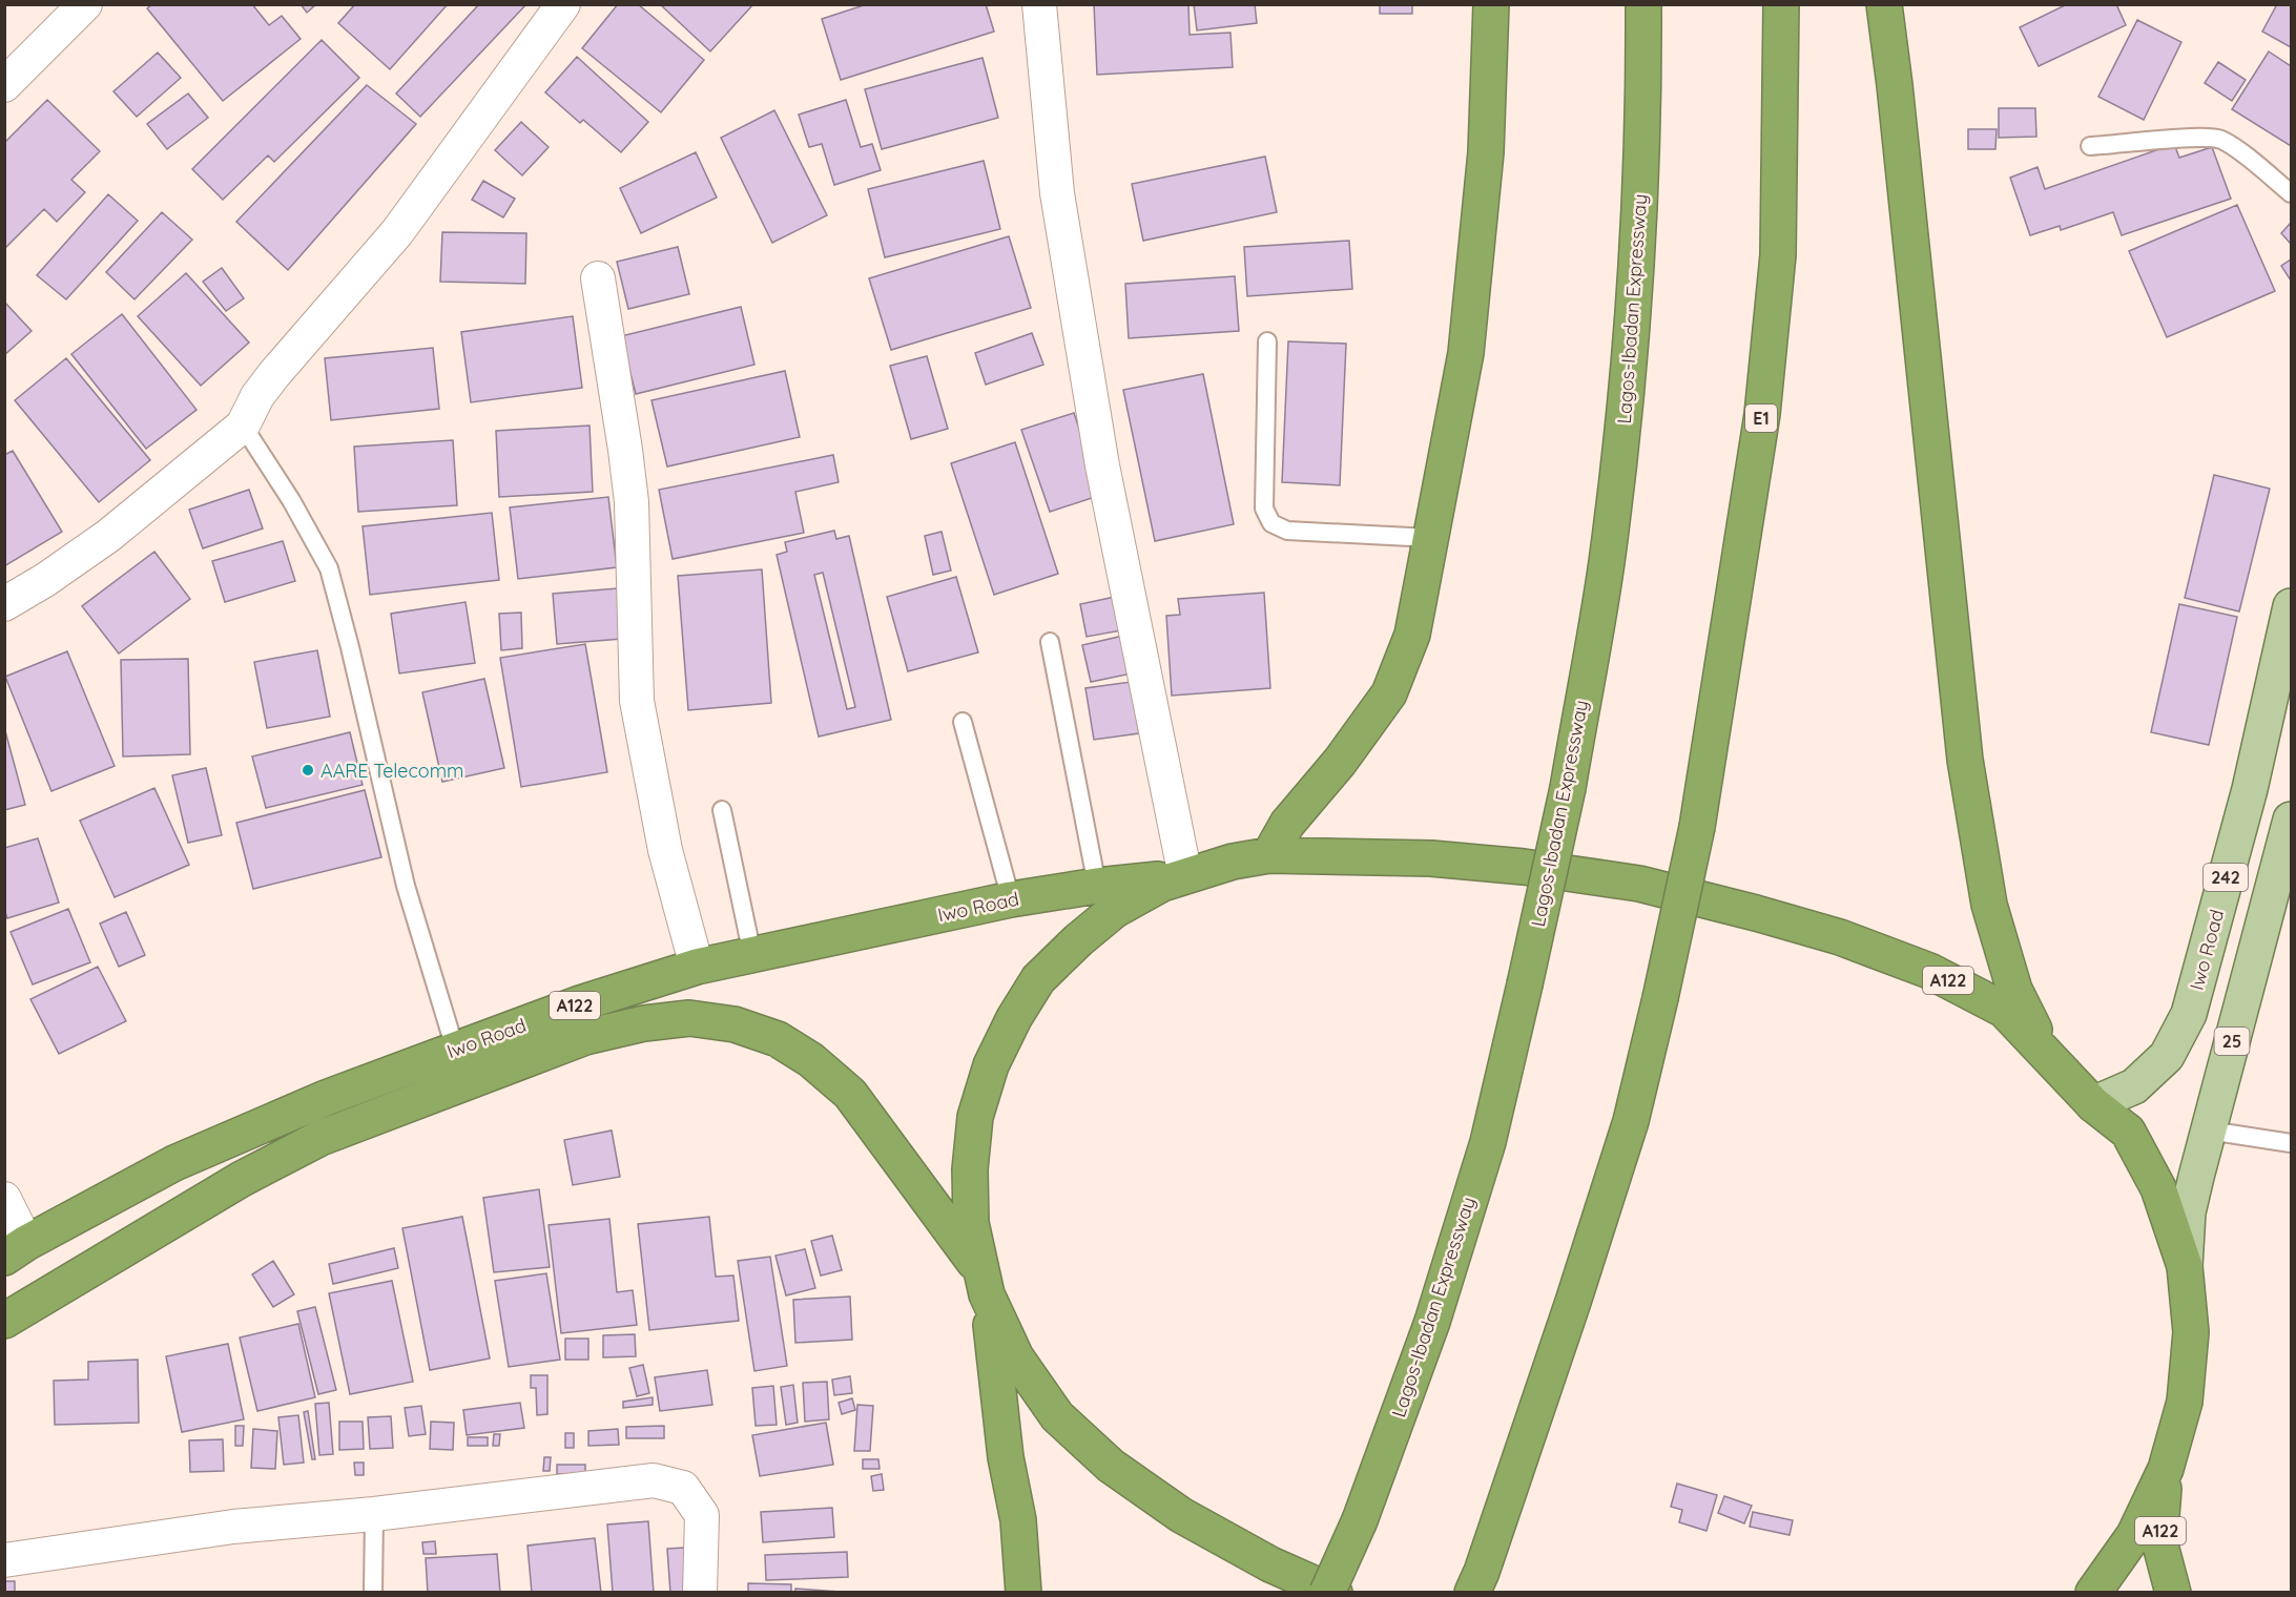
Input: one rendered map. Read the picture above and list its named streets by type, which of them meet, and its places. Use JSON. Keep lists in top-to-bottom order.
{
  "streets": {
    "highway": [
      "Lagos-Ibadan Expressway",
      "E1",
      "Iwo Road",
      "A122"
    ],
    "main road": ["242", "25"]
  },
  "crossings": [
    ["Iwo Road", "A122"],
    ["A122", "25"]
  ],
  "places": ["AARE Telecomm"]
}
